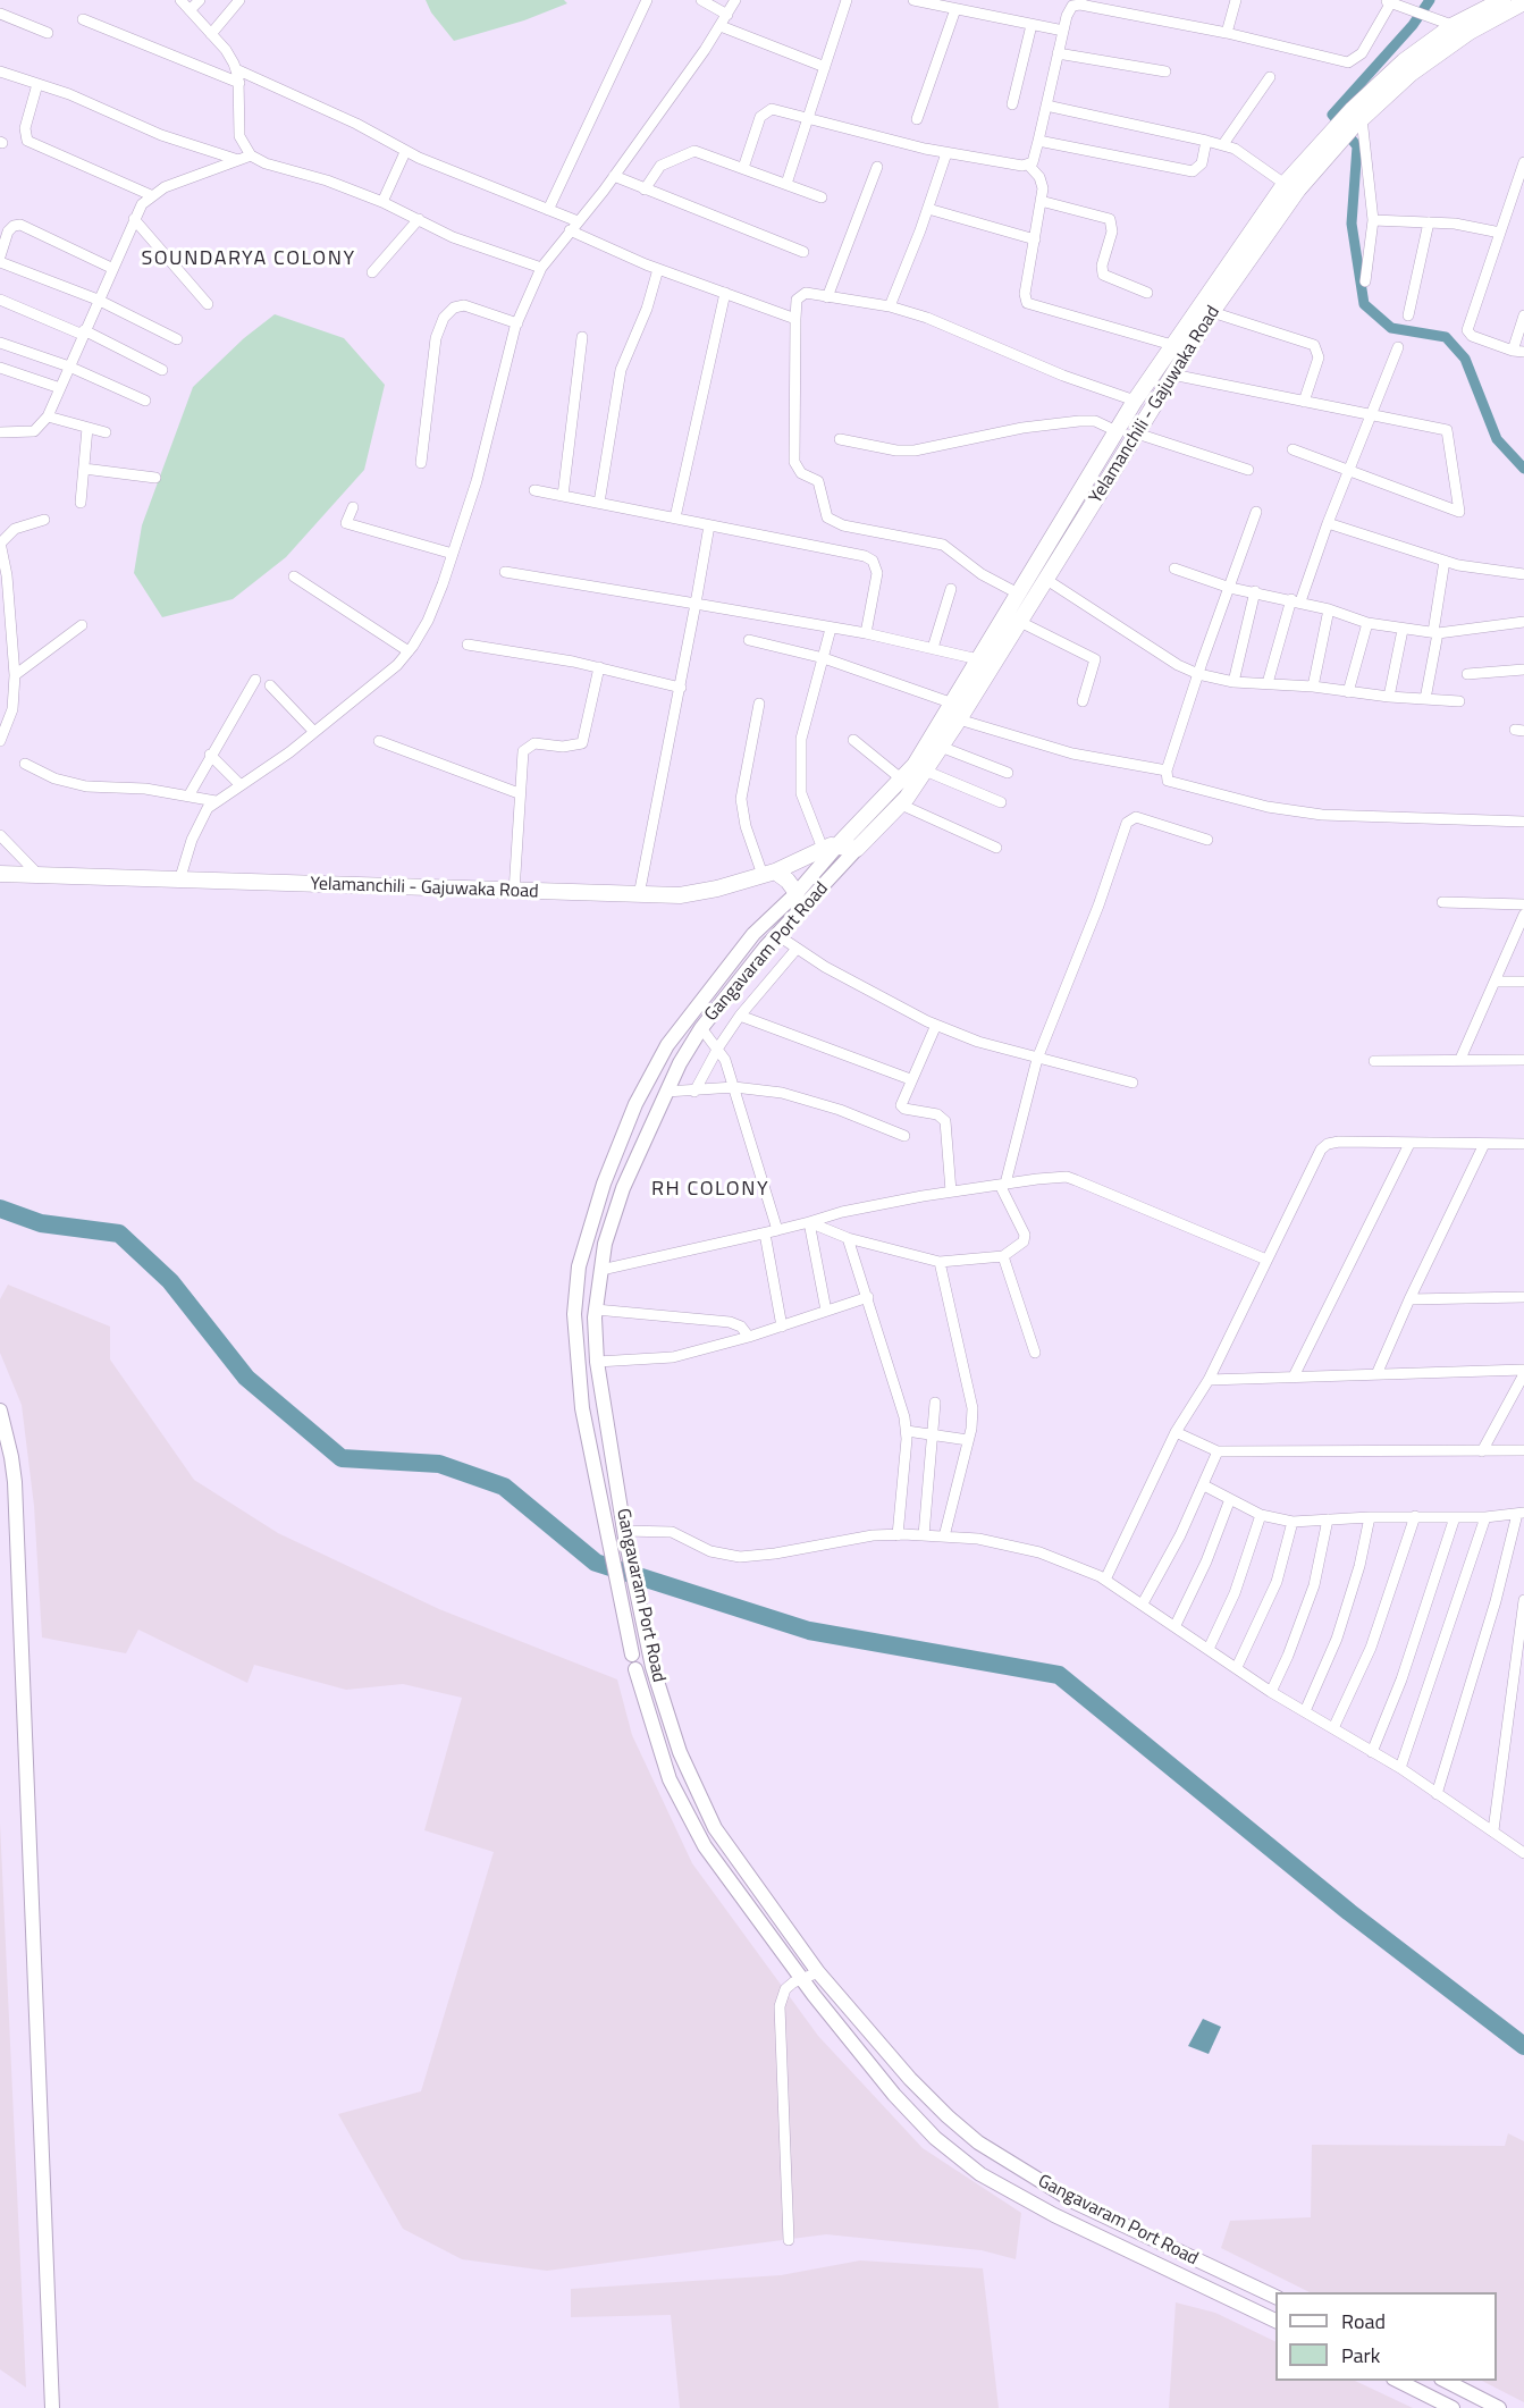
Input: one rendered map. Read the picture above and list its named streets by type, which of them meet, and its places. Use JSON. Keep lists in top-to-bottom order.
{
  "streets": {
    "main road": ["Yelamanchili - Gajuwaka Road"],
    "street": ["Gangavaram Port Road"]
  },
  "crossings": [
    ["Yelamanchili - Gajuwaka Road", "Gangavaram Port Road"]
  ],
  "districts": ["SOUNDARYA COLONY", "RH COLONY"],
  "legend": ["Road", "Park"]
}
